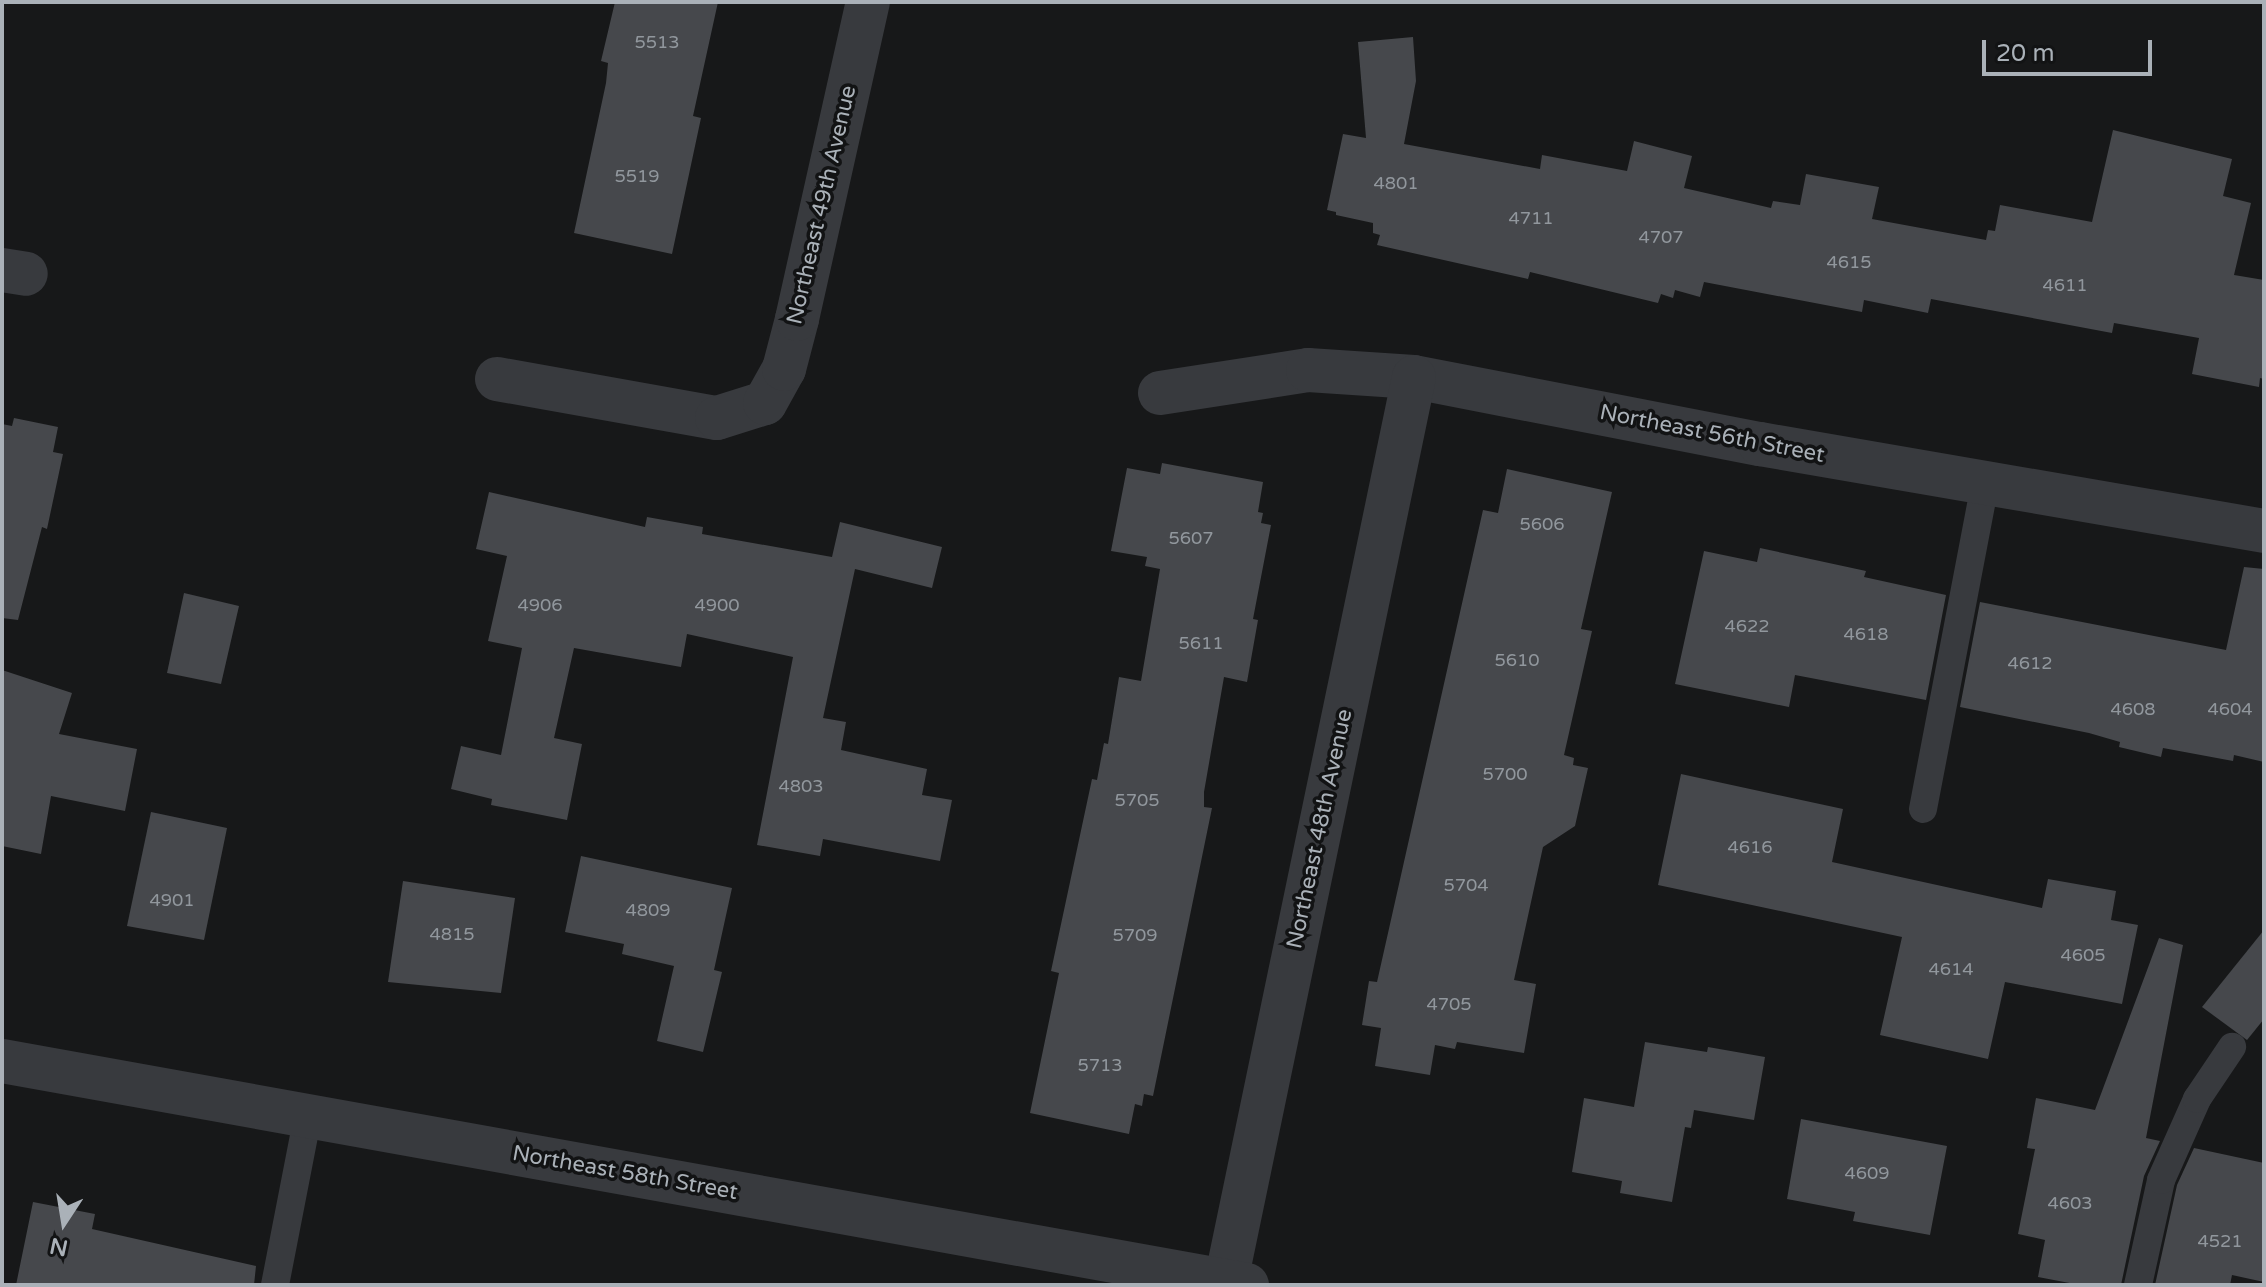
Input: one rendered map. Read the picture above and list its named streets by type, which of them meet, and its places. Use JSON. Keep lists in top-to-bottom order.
{
  "streets": {
    "street": [
      "Northeast 49th Avenue",
      "Northeast 56th Street",
      "Northeast 48th Avenue",
      "Northeast 58th Street"
    ]
  },
  "crossings": [
    ["Northeast 56th Street", "Northeast 48th Avenue"],
    ["Northeast 48th Avenue", "Northeast 58th Street"]
  ],
  "house_numbers": [
    "5513",
    "5519",
    "4801",
    "4711",
    "4707",
    "4615",
    "4611",
    "5606",
    "5607",
    "4906",
    "4900",
    "4622",
    "4618",
    "5611",
    "5610",
    "4612",
    "4608",
    "4604",
    "5700",
    "4803",
    "5705",
    "4616",
    "5704",
    "4901",
    "4809",
    "4815",
    "5709",
    "4605",
    "4614",
    "4705",
    "5713",
    "4609",
    "4603",
    "4521"
  ],
  "scale_bar": "20 m",
  "north": "bottom"
}
